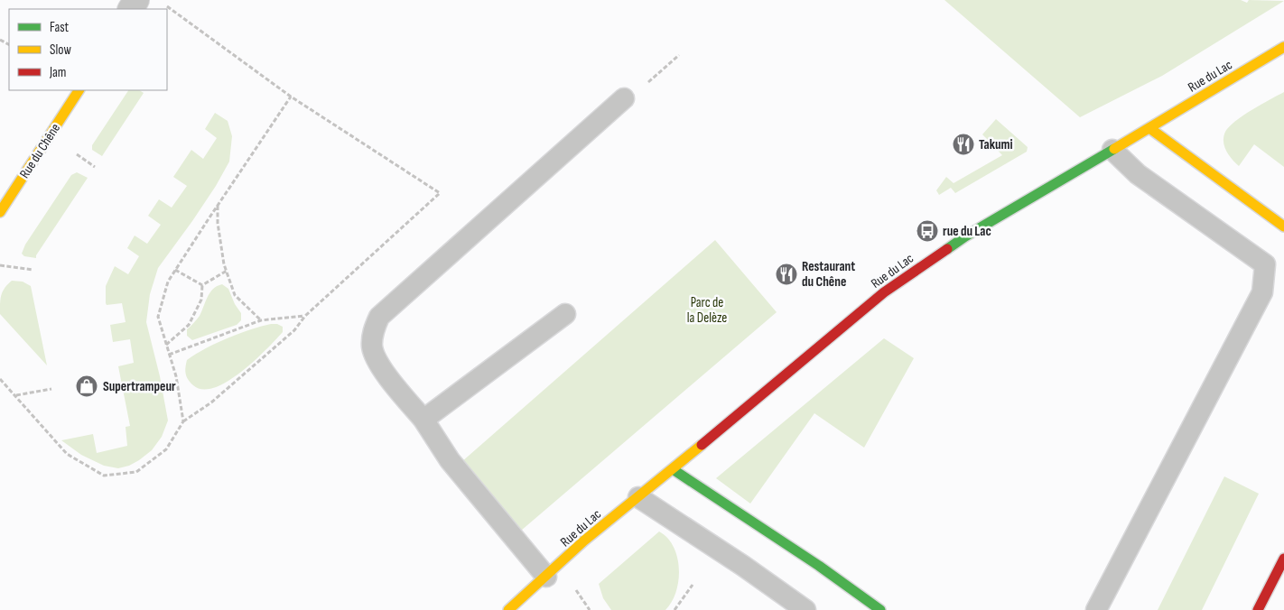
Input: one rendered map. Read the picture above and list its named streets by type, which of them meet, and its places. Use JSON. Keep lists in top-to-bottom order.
{
  "streets": {
    "street": ["Rue du Lac", "Rue du Chêne"]
  },
  "parks": ["Parc de la Delèze"],
  "places": {
    "restaurant": ["Takumi", "Restaurant du Chêne"],
    "bus stop": ["rue du Lac"],
    "shop": ["Supertrampeur"]
  },
  "legend": ["Fast", "Slow", "Jam"]
}
